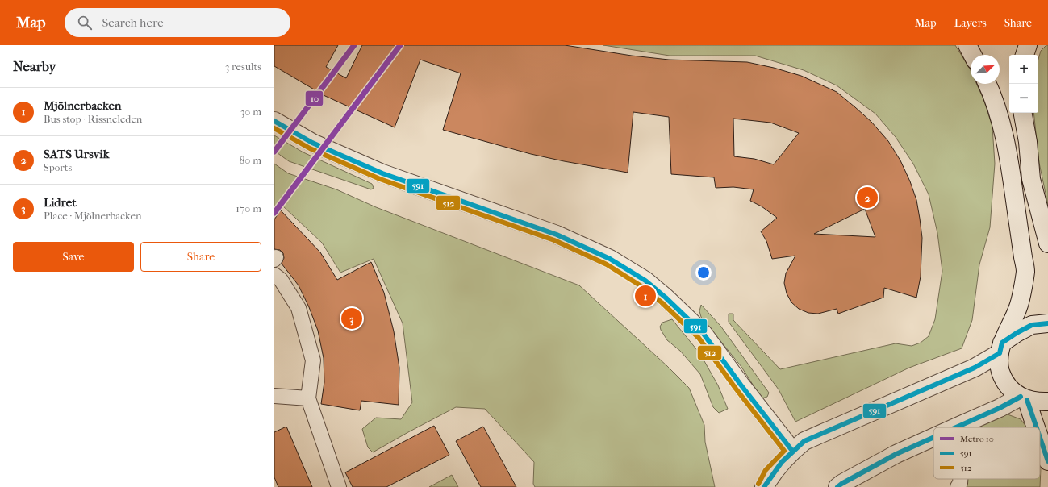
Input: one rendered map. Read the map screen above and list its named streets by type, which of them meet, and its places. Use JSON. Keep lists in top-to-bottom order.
{
  "lines": ["metro line 10", "transit line 591", "transit line 512"],
  "legend": ["Metro 10", "591", "512"],
  "north": "top right",
  "page": {
    "header": "Map",
    "search": "Search here",
    "nav": ["Map", "Layers", "Share"],
    "heading": ["Nearby", "3 results"],
    "map_buttons": ["+", "−"],
    "list": [
      {
        "mark": "1",
        "name": "Mjölnerbacken",
        "note": "Bus stop · Rissneleden",
        "value": "30 m"
      },
      {
        "mark": "2",
        "name": "SATS Ursvik",
        "note": "Sports",
        "value": "80 m"
      },
      {
        "mark": "3",
        "name": "Lidret",
        "note": "Place · Mjölnerbacken",
        "value": "170 m"
      }
    ],
    "pins": ["2", "1", "3"],
    "buttons": ["Save", "Share"]
  }
}
